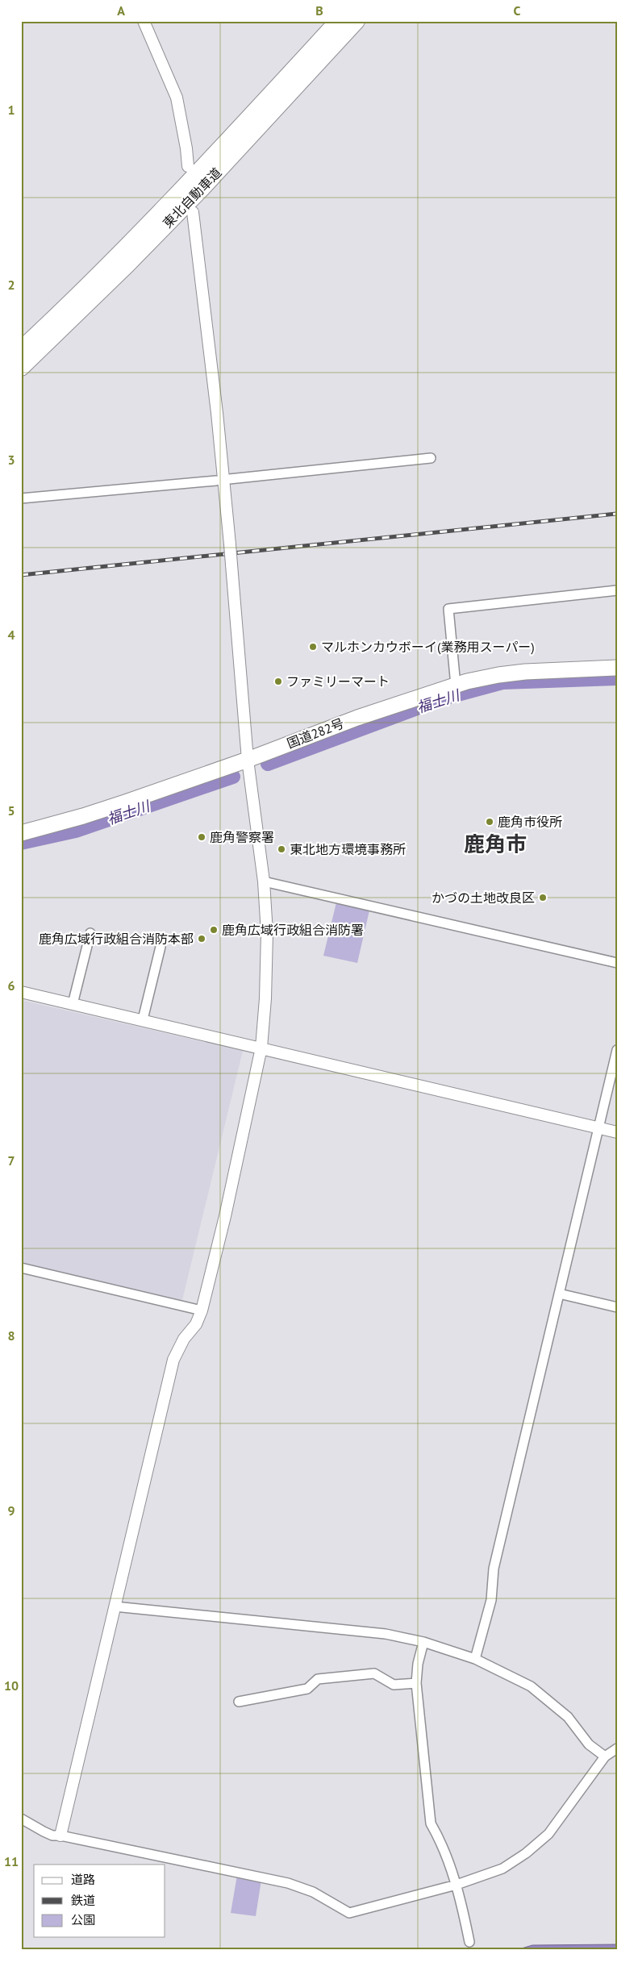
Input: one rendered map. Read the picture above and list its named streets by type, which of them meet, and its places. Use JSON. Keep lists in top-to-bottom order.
{
  "streets": {
    "highway": ["東北自動車道", "国道282号"]
  },
  "districts": ["鹿角市"],
  "water": ["福士川"],
  "places": [
    "マルホンカウボーイ(業務用スーパー)",
    "ファミリーマート",
    "鹿角市役所",
    "鹿角警察署",
    "東北地方環境事務所",
    "かづの土地改良区",
    "鹿角広域行政組合消防署",
    "鹿角広域行政組合消防本部"
  ],
  "legend": ["道路", "鉄道", "公園"],
  "grid": {
    "columns": ["A", "B", "C"],
    "rows": [
      "1",
      "2",
      "3",
      "4",
      "5",
      "6",
      "7",
      "8",
      "9",
      "10",
      "11"
    ]
  }
}
